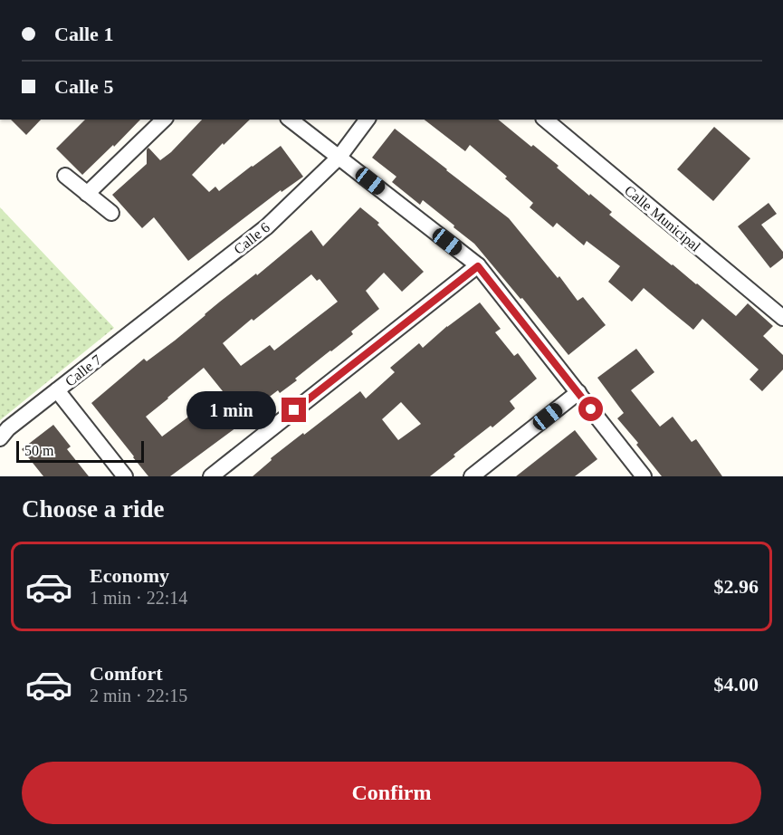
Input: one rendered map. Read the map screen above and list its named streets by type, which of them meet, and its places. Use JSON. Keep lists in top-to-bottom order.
{
  "streets": {
    "street": ["Calle Municipal", "Calle 6", "Calle 7"]
  },
  "crossings": [
    ["Calle 6", "Calle 7"]
  ],
  "scale_bar": "50 m",
  "page": {
    "banner": ["Calle 1", "Calle 5"],
    "bubble": "1 min",
    "scale": "50 m",
    "heading": "Choose a ride",
    "list": [
      {
        "name": "Economy",
        "note": "1 min · 22:14",
        "value": "$2.96"
      },
      {
        "name": "Comfort",
        "note": "2 min · 22:15",
        "value": "$4.00"
      }
    ],
    "buttons": "Confirm"
  }
}
